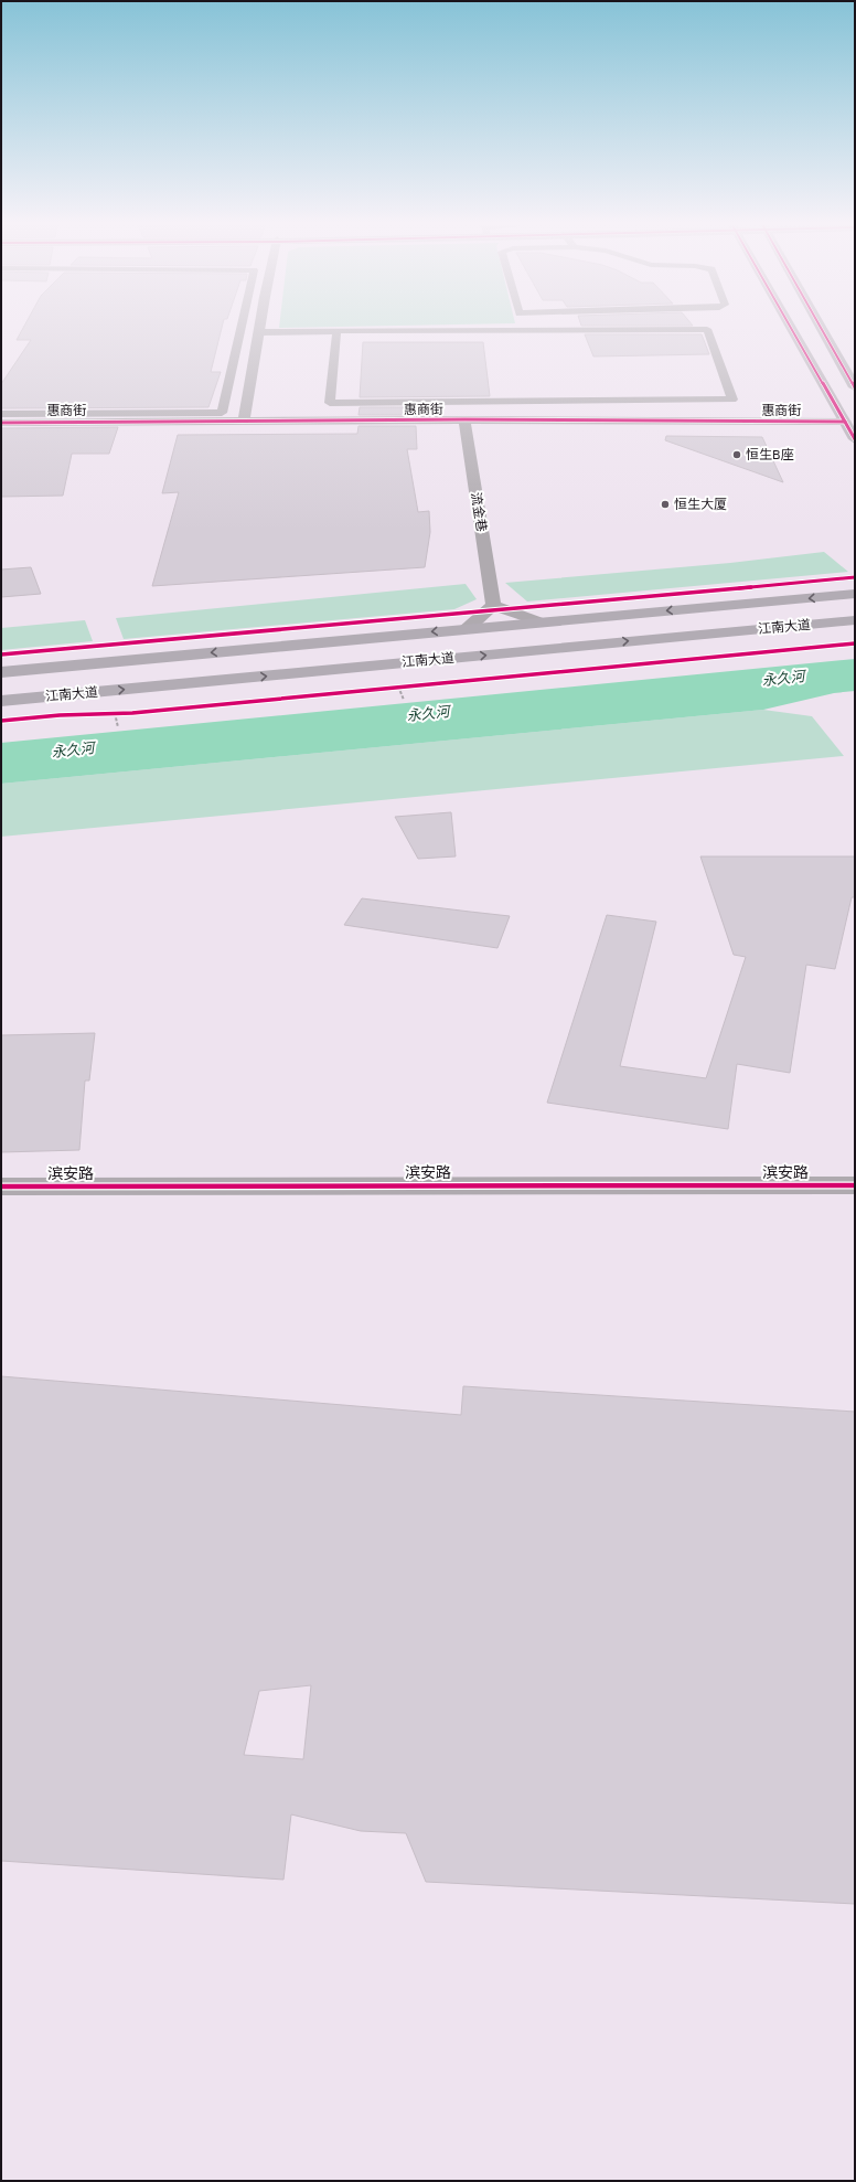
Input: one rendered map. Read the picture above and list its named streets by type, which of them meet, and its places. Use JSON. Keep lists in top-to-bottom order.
{
  "streets": {
    "main road": ["江南大道"],
    "street": ["惠商街", "流金巷", "滨安路"]
  },
  "crossings": [
    ["惠商街", "流金巷"]
  ],
  "water": ["永久河"],
  "places": ["恒生B座", "恒生大厦"]
}
